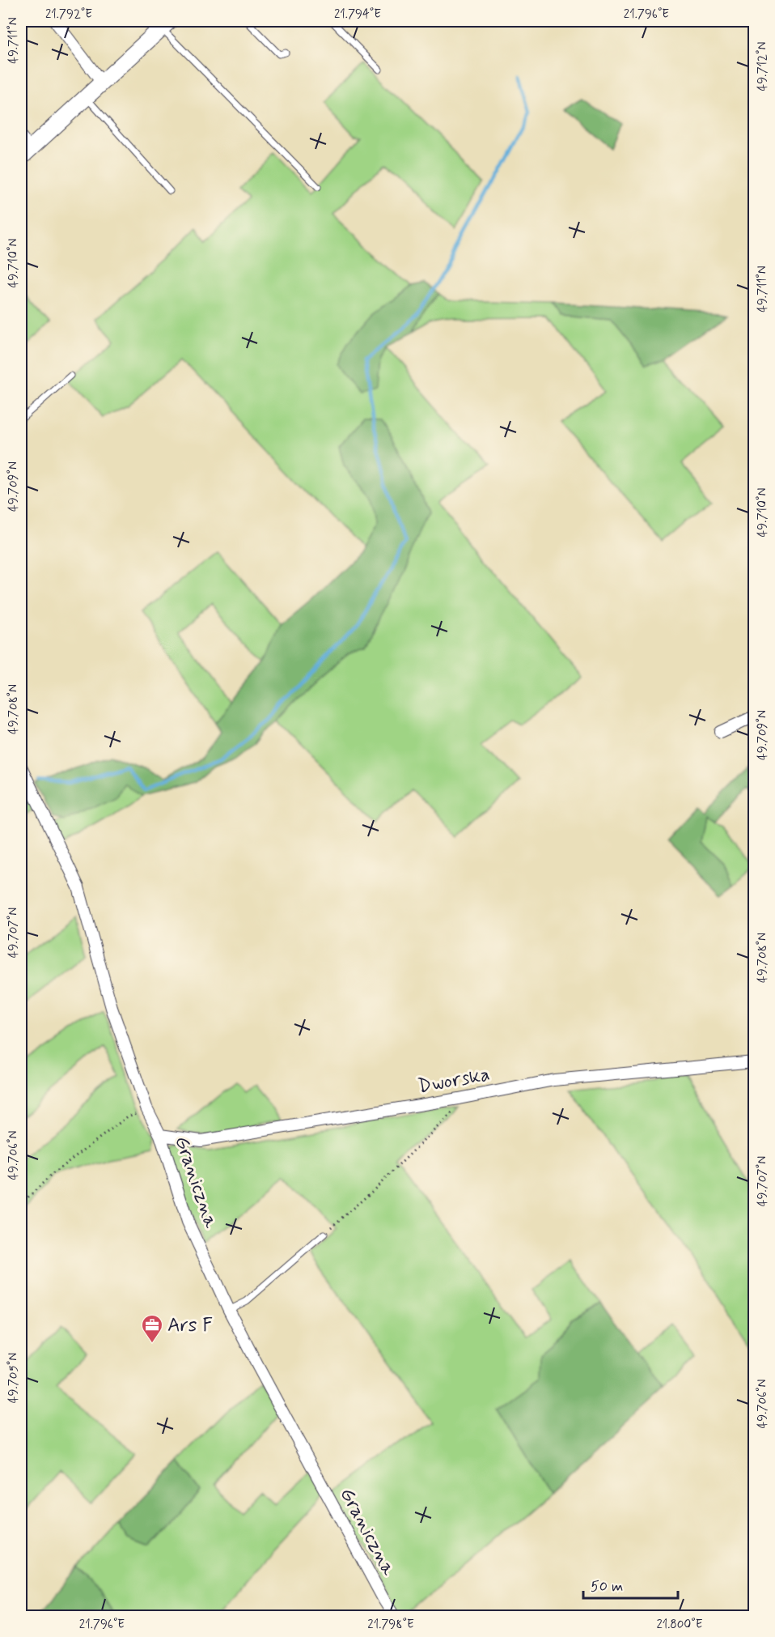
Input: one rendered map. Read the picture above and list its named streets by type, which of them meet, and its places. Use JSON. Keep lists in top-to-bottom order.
{
  "streets": {
    "street": ["Dworska", "Graniczna"]
  },
  "crossings": [
    ["Dworska", "Graniczna"]
  ],
  "places": {
    "office": ["Ars F"]
  },
  "scale_bar": "50 m",
  "coordinates": [
    "21.792°E",
    "21.794°E",
    "21.796°E",
    "49.711°N",
    "49.712°N",
    "49.710°N",
    "49.709°N",
    "49.708°N",
    "49.707°N",
    "49.706°N",
    "49.705°N",
    "21.798°E",
    "21.800°E"
  ]
}
